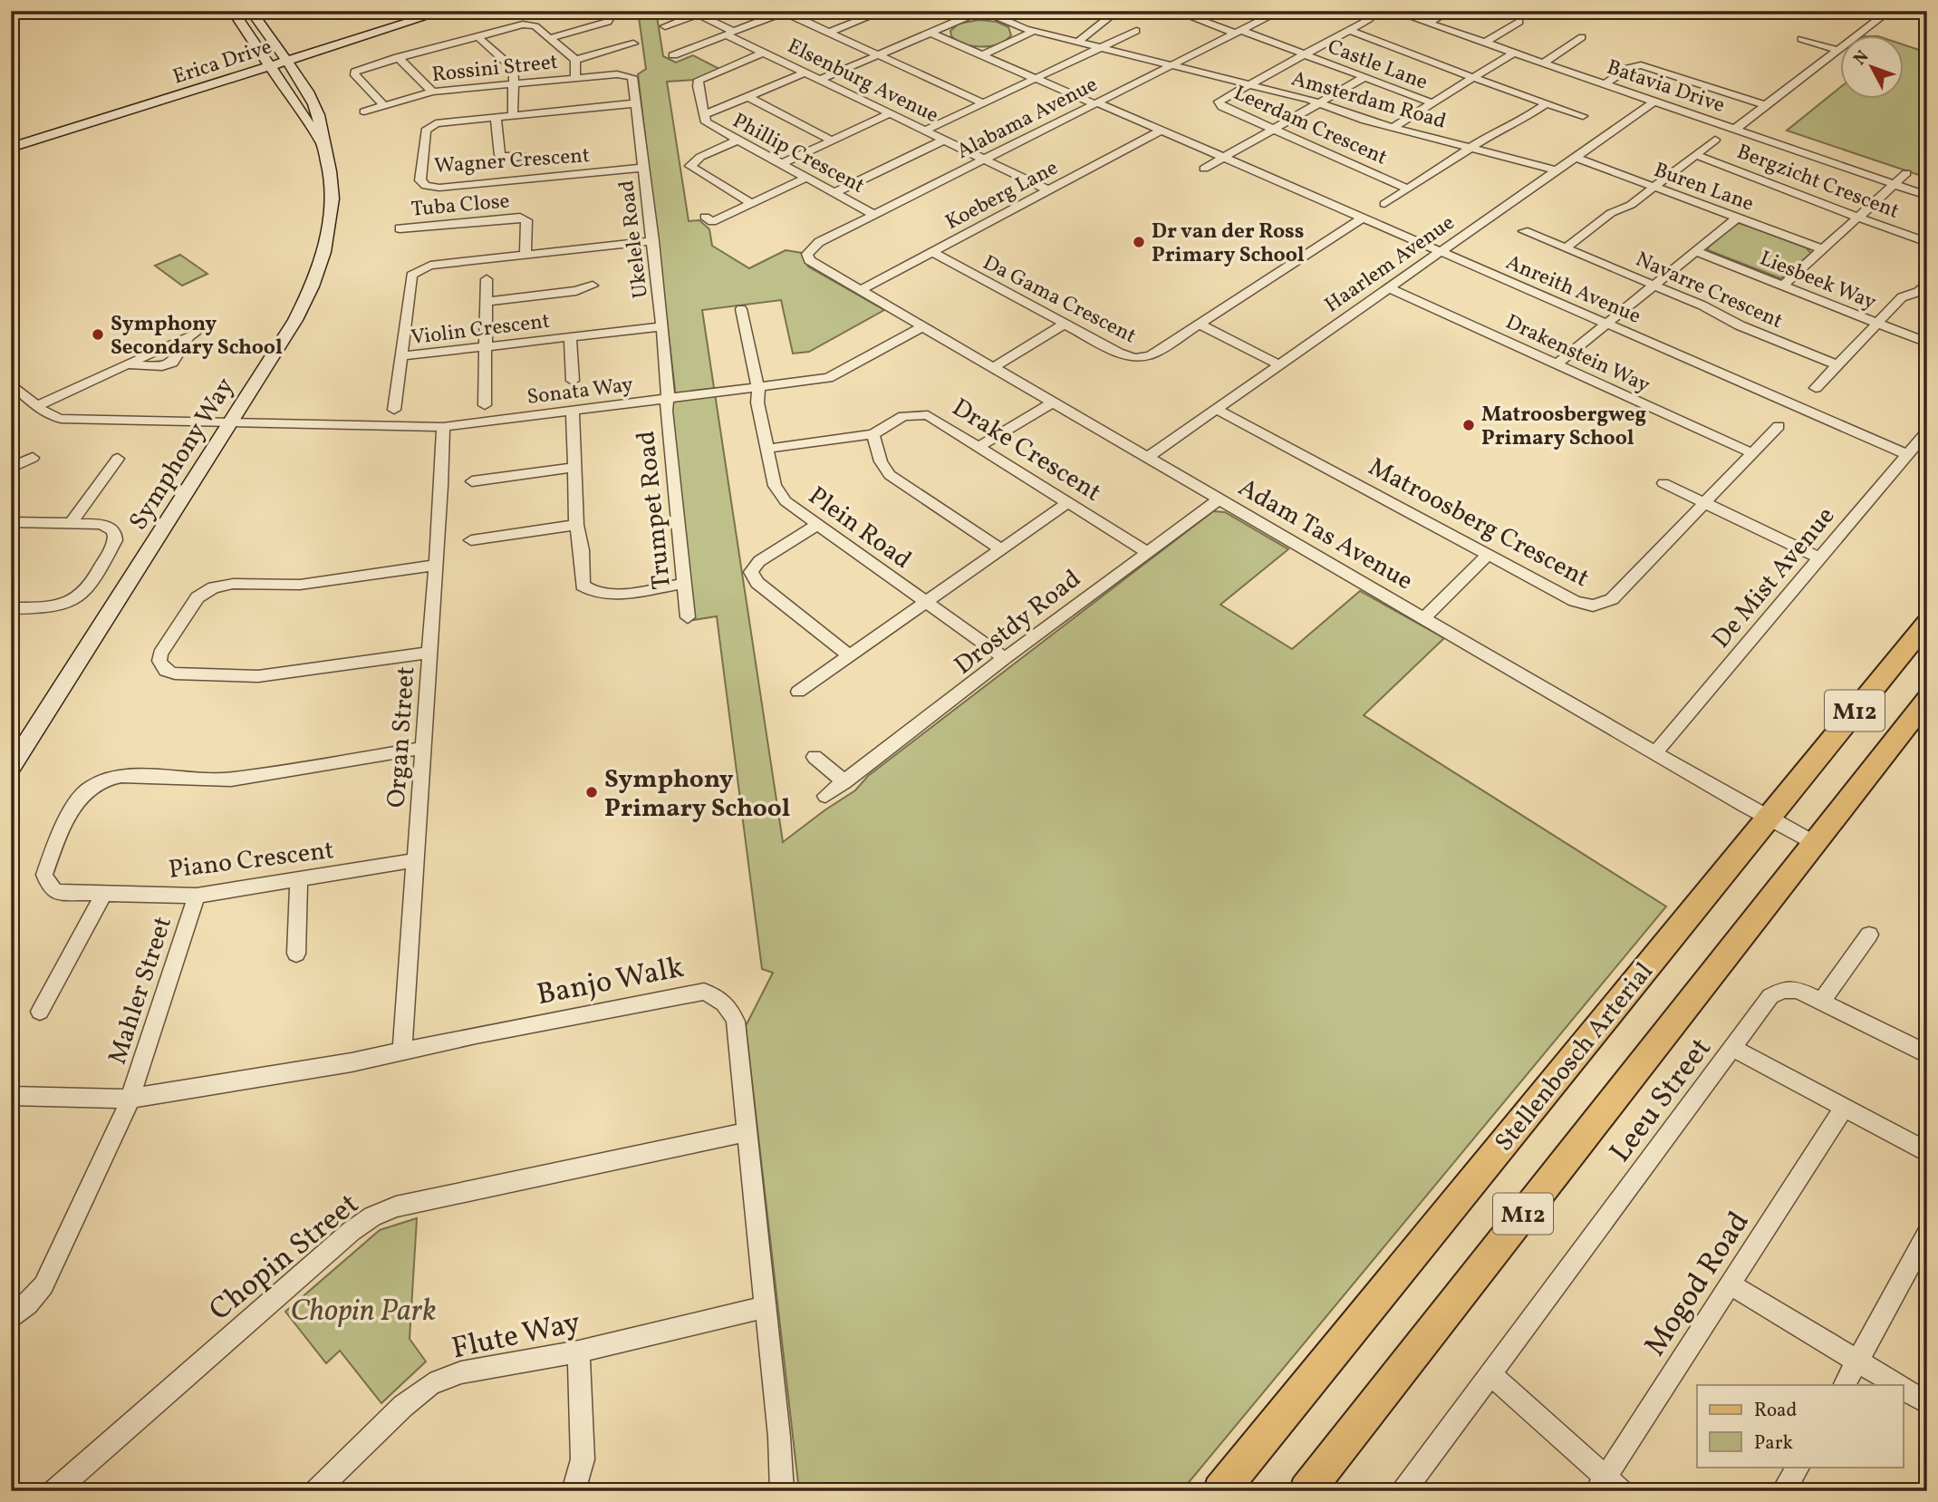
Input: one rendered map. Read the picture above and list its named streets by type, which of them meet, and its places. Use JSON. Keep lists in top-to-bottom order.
{
  "streets": {
    "main road": [
      "Erica Drive",
      "Symphony Way",
      "M12",
      "Stellenbosch Arterial"
    ],
    "street": [
      "Castle Lane",
      "Rossini Street",
      "Elsenburg Avenue",
      "Batavia Drive",
      "Amsterdam Road",
      "Alabama Avenue",
      "Leerdam Crescent",
      "Phillip Crescent",
      "Wagner Crescent",
      "Bergzicht Crescent",
      "Buren Lane",
      "Koeberg Lane",
      "Tuba Close",
      "Ukelele Road",
      "Haarlem Avenue",
      "Liesbeek Way",
      "Anreith Avenue",
      "Navarre Crescent",
      "Da Gama Crescent",
      "Violin Crescent",
      "Drakenstein Way",
      "Sonata Way",
      "Drake Crescent",
      "Trumpet Road",
      "Matroosberg Crescent",
      "Plein Road",
      "Adam Tas Avenue",
      "De Mist Avenue",
      "Drostdy Road",
      "Organ Street",
      "Piano Crescent",
      "Banjo Walk",
      "Mahler Street",
      "Leeu Street",
      "Chopin Street",
      "Mogod Road",
      "Flute Way"
    ]
  },
  "crossings": [
    ["Erica Drive", "Symphony Way"],
    ["Castle Lane", "Alabama Avenue"],
    ["Castle Lane", "Leerdam Crescent"],
    ["Rossini Street", "Ukelele Road"],
    ["Elsenburg Avenue", "Alabama Avenue"],
    ["Elsenburg Avenue", "Phillip Crescent"],
    ["Elsenburg Avenue", "Koeberg Lane"],
    ["Batavia Drive", "Haarlem Avenue"],
    ["Amsterdam Road", "Alabama Avenue"],
    ["Amsterdam Road", "Leerdam Crescent"],
    ["Amsterdam Road", "Haarlem Avenue"],
    ["Alabama Avenue", "Phillip Crescent"],
    ["Alabama Avenue", "Anreith Avenue"],
    ["Alabama Avenue", "Adam Tas Avenue"],
    ["Wagner Crescent", "Ukelele Road"],
    ["Buren Lane", "Haarlem Avenue"],
    ["Koeberg Lane", "Anreith Avenue"],
    ["Koeberg Lane", "Da Gama Crescent"],
    ["Koeberg Lane", "Adam Tas Avenue"],
    ["Tuba Close", "Violin Crescent"],
    ["Ukelele Road", "Violin Crescent"],
    ["Ukelele Road", "Sonata Way"],
    ["Ukelele Road", "Trumpet Road"],
    ["Haarlem Avenue", "Anreith Avenue"],
    ["Haarlem Avenue", "Drakenstein Way"],
    ["Haarlem Avenue", "Matroosberg Crescent"],
    ["Haarlem Avenue", "Adam Tas Avenue"],
    ["Anreith Avenue", "Da Gama Crescent"],
    ["Anreith Avenue", "De Mist Avenue"],
    ["Drakenstein Way", "Matroosberg Crescent"],
    ["Sonata Way", "Symphony Way"],
    ["Sonata Way", "Trumpet Road"],
    ["Sonata Way", "Plein Road"],
    ["Sonata Way", "Adam Tas Avenue"],
    ["Sonata Way", "Organ Street"],
    ["Drake Crescent", "Plein Road"],
    ["Drake Crescent", "Drostdy Road"],
    ["Plein Road", "Drostdy Road"],
    ["Adam Tas Avenue", "De Mist Avenue"],
    ["Adam Tas Avenue", "Drostdy Road"],
    ["Adam Tas Avenue", "M12"],
    ["Adam Tas Avenue", "Stellenbosch Arterial"],
    ["Organ Street", "Piano Crescent"],
    ["Organ Street", "Banjo Walk"],
    ["Piano Crescent", "Mahler Street"],
    ["Banjo Walk", "Mahler Street"],
    ["Banjo Walk", "Chopin Street"],
    ["Banjo Walk", "Flute Way"]
  ],
  "parks": ["Chopin Park"],
  "places": [
    "Dr van der Ross Primary School",
    "Symphony Secondary School",
    "Matroosbergweg Primary School",
    "Symphony Primary School"
  ],
  "legend": ["Road", "Park"],
  "north": "top left"
}
